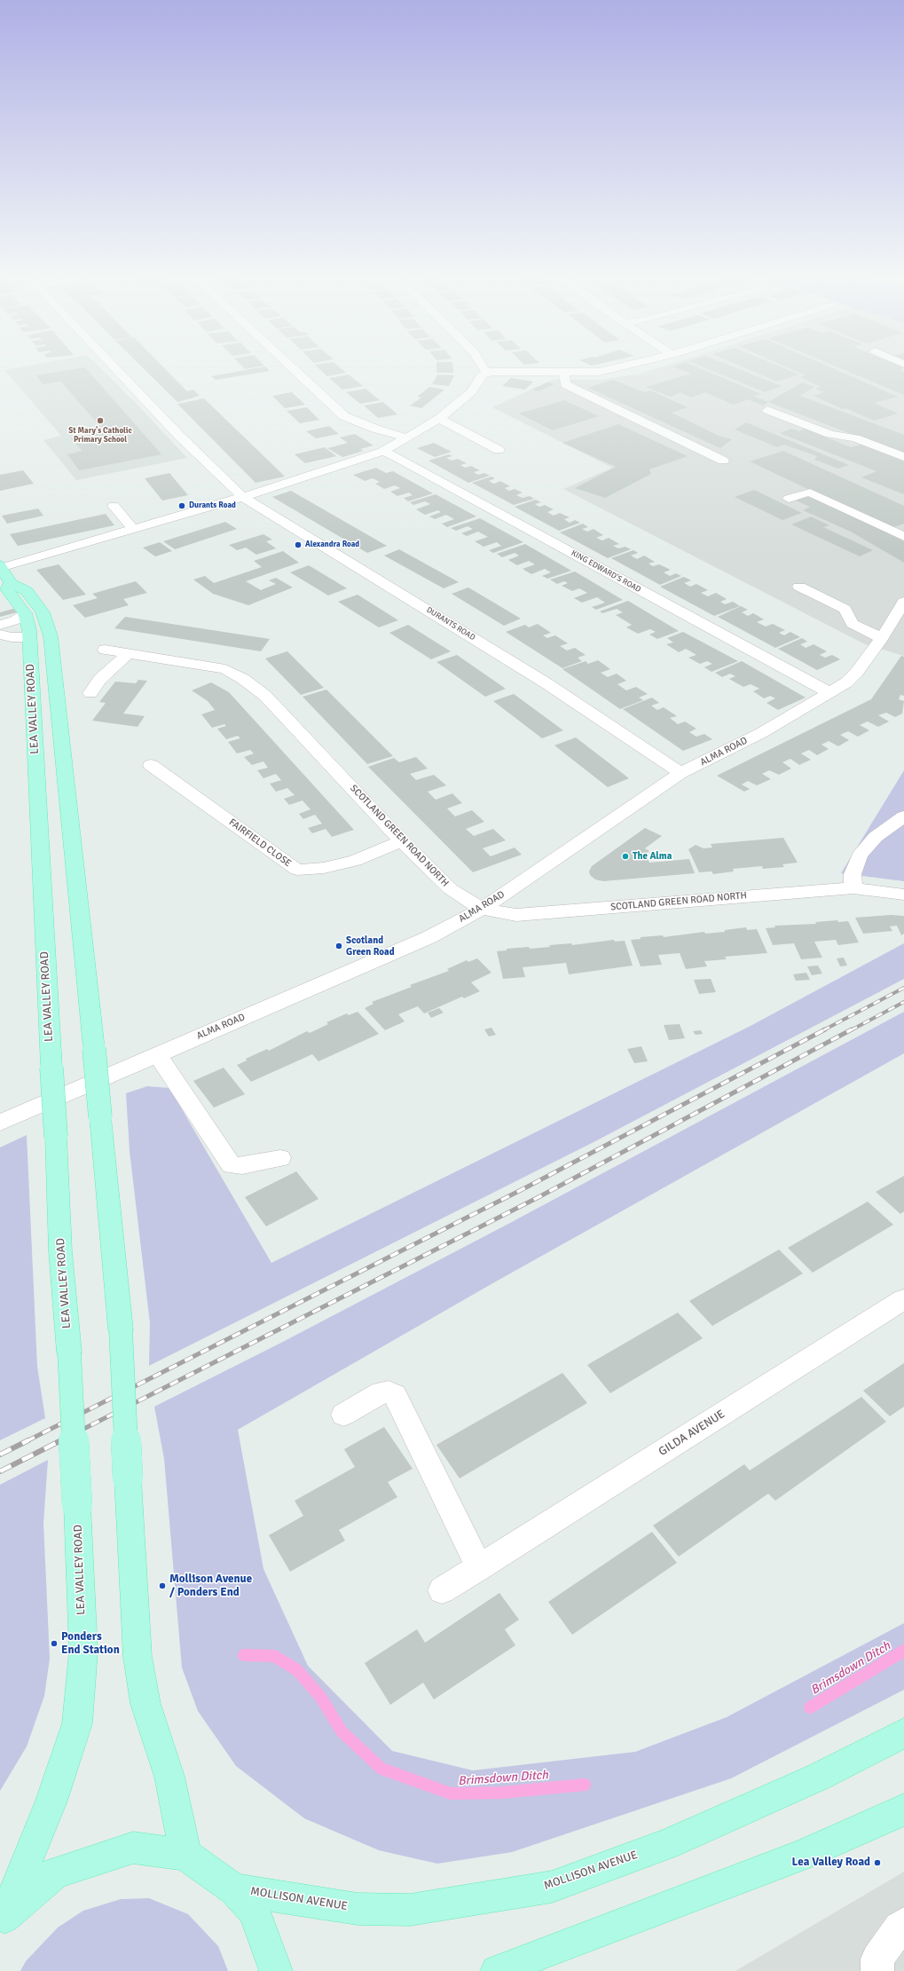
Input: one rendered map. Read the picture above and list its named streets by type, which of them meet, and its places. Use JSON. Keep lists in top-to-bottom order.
{
  "streets": {
    "main road": ["LEA VALLEY ROAD", "MOLLISON AVENUE"],
    "street": [
      "KING EDWARD'S ROAD",
      "DURANTS ROAD",
      "ALMA ROAD",
      "SCOTLAND GREEN ROAD NORTH",
      "FAIRFIELD CLOSE",
      "GILDA AVENUE"
    ]
  },
  "crossings": [
    ["KING EDWARD'S ROAD", "ALMA ROAD"],
    ["DURANTS ROAD", "ALMA ROAD"],
    ["ALMA ROAD", "SCOTLAND GREEN ROAD NORTH"],
    ["SCOTLAND GREEN ROAD NORTH", "FAIRFIELD CLOSE"]
  ],
  "water": ["Brimsdown Ditch"],
  "places": [
    "St Mary's Catholic Primary School",
    "Durants Road",
    "Alexandra Road",
    "The Alma",
    "Scotland Green Road",
    "Mollison Avenue / Ponders End",
    "Ponders End Station",
    "Lea Valley Road"
  ]
}
